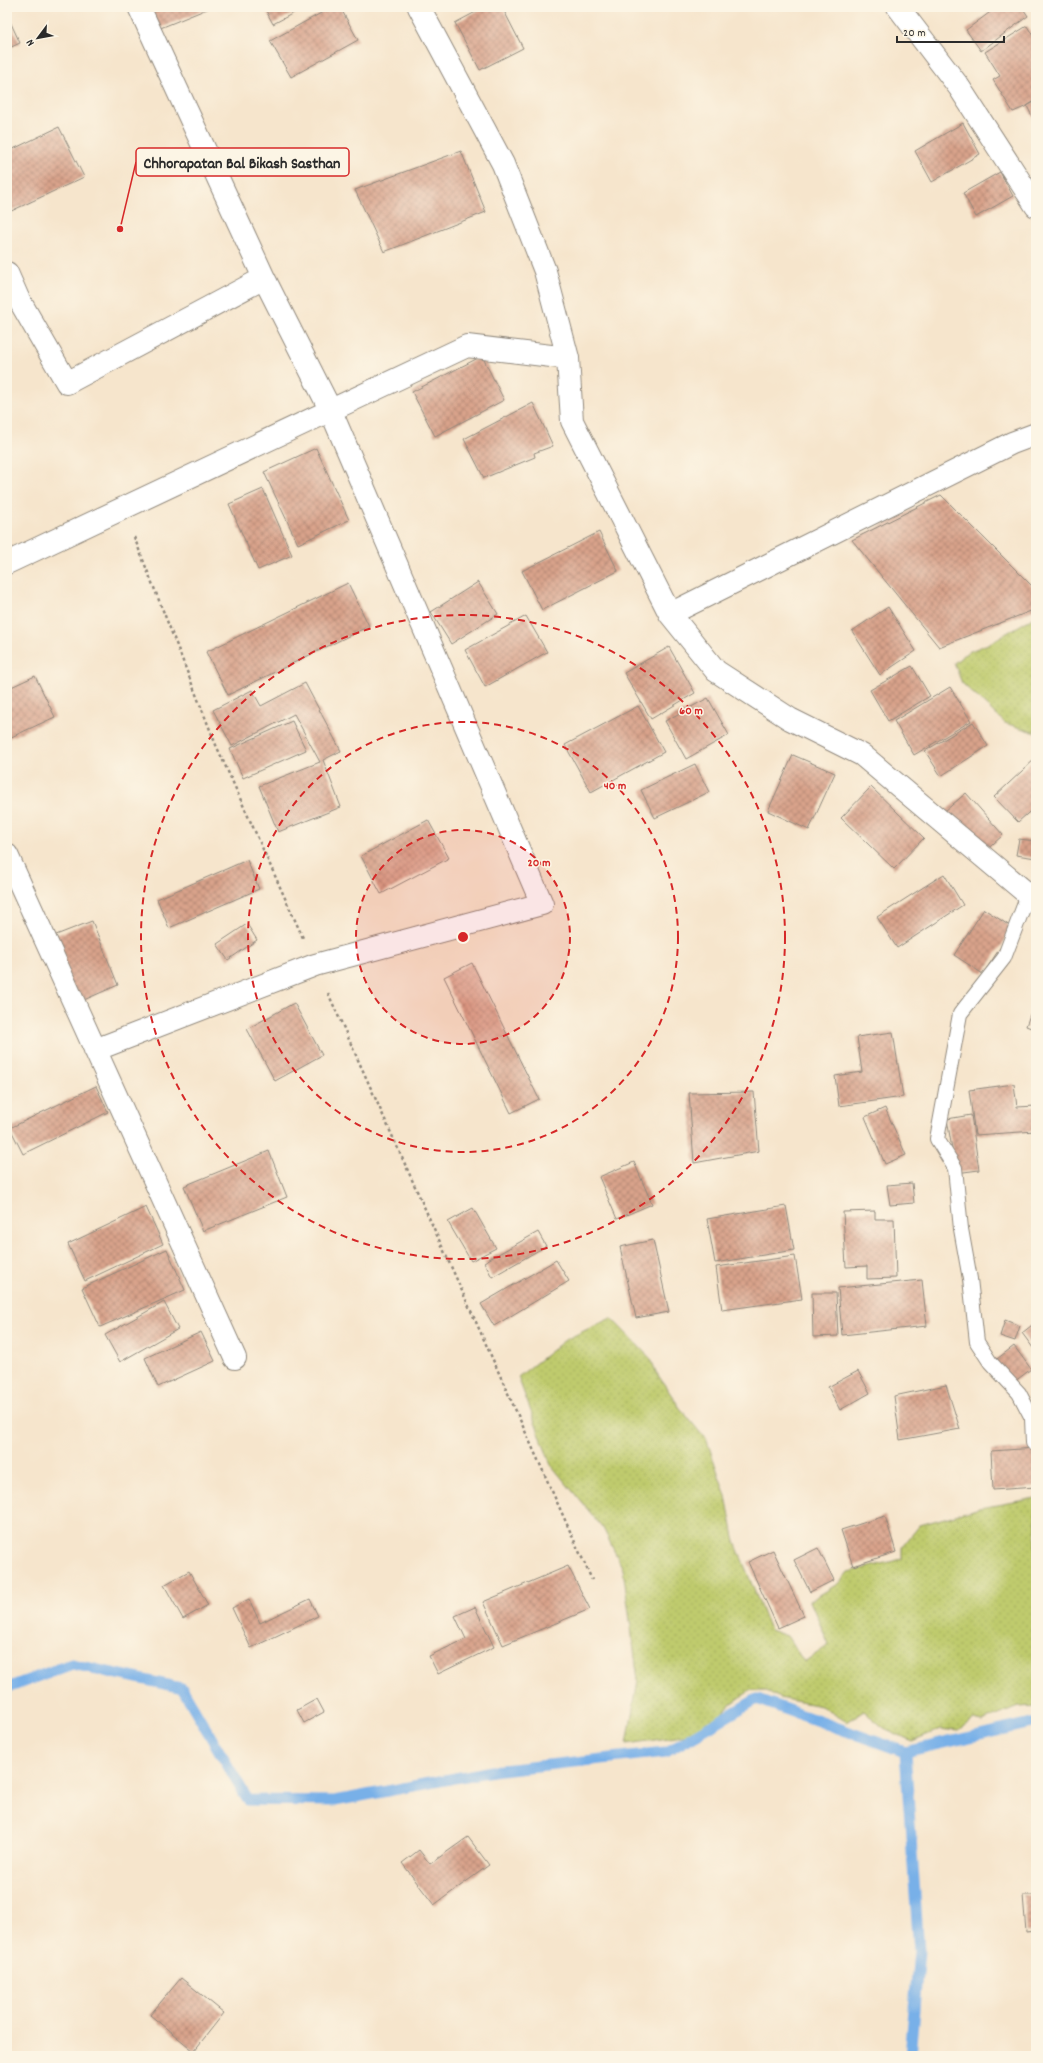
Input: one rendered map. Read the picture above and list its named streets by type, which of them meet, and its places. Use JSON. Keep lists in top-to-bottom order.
{
  "places": ["Chhorapatan Bal Bikash Sasthan"],
  "scale_bar": "20 m",
  "north": "bottom left",
  "rings": ["60 m", "40 m", "20 m"]
}
